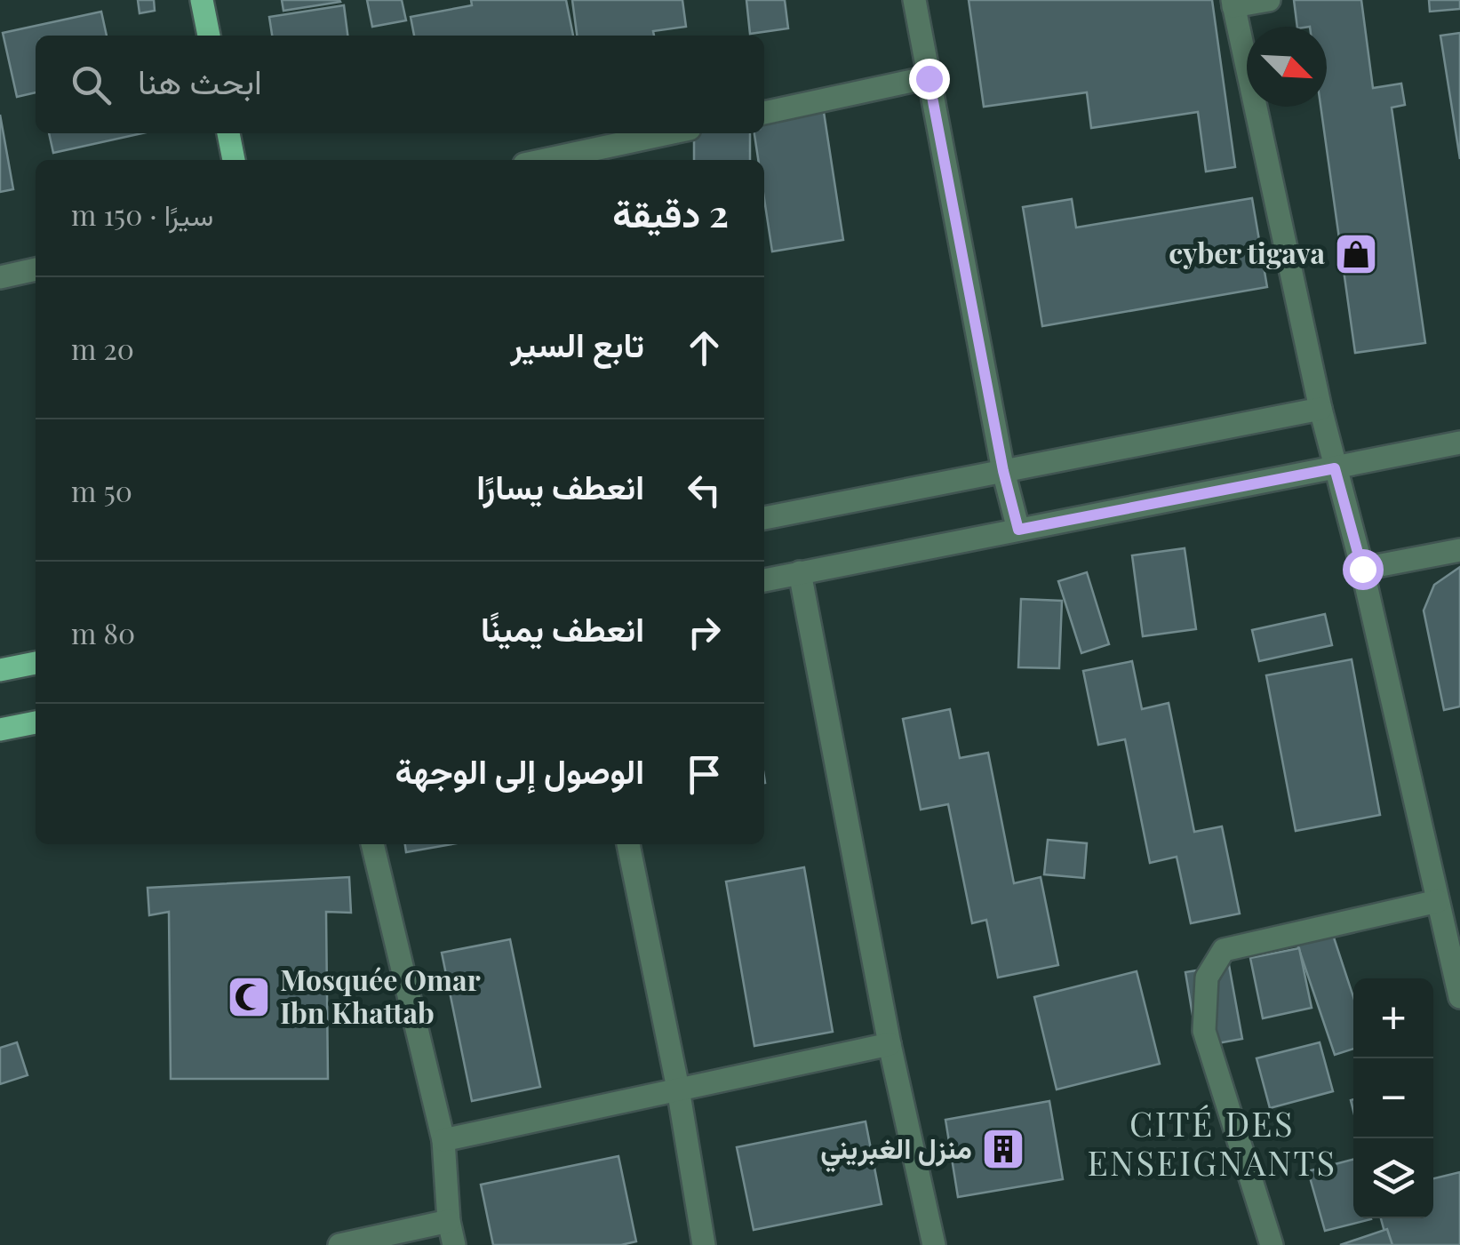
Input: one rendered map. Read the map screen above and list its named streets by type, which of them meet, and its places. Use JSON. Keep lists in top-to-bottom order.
{
  "districts": ["CITÉ DES ENSEIGNANTS"],
  "places": {
    "shop": ["cyber tigava"],
    "mosque": ["Mosquée Omar Ibn Khattab"],
    "building": ["منزل الغبريني"]
  },
  "north": "bottom right",
  "page": {
    "search": "ابحث هنا",
    "heading": ["2 دقيقة", "سيرًا · 150 m"],
    "list": [
      ["تابع السير", "20 m"],
      ["انعطف يسارًا", "50 m"],
      ["انعطف يمينًا", "80 m"],
      "الوصول إلى الوجهة"
    ],
    "map_buttons": ["+", "−"]
  }
}
